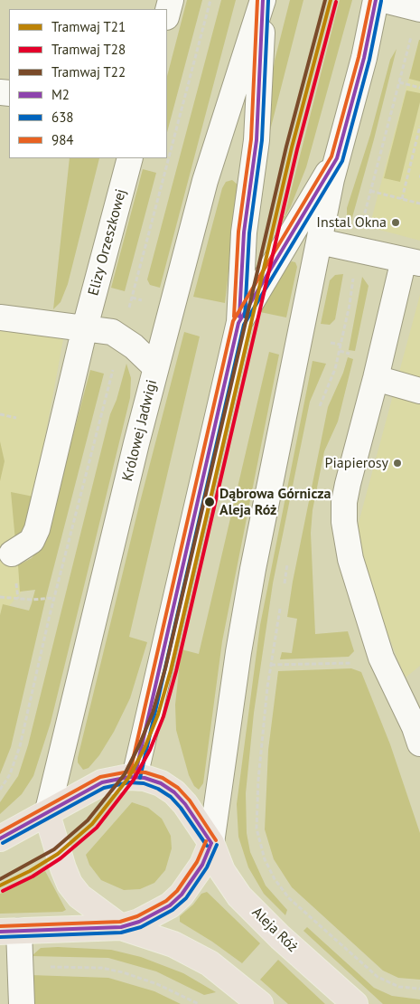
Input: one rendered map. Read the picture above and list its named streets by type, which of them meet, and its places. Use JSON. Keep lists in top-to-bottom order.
{
  "streets": {
    "main road": ["Aleja Róż"],
    "street": ["Elizy Orzeszkowej", "Królowej Jadwigi"]
  },
  "crossings": [
    ["Królowej Jadwigi", "Aleja Róż"]
  ],
  "places": ["Instal Okna", "Piapierosy", "Dąbrowa Górnicza Aleja Róż"],
  "lines": [
    "tram line T21",
    "tram line T22",
    "transit line M2",
    "transit line 638",
    "transit line 984",
    "tram line T28"
  ],
  "legend": [
    "Tramwaj T21",
    "Tramwaj T28",
    "Tramwaj T22",
    "M2",
    "638",
    "984"
  ]
}
